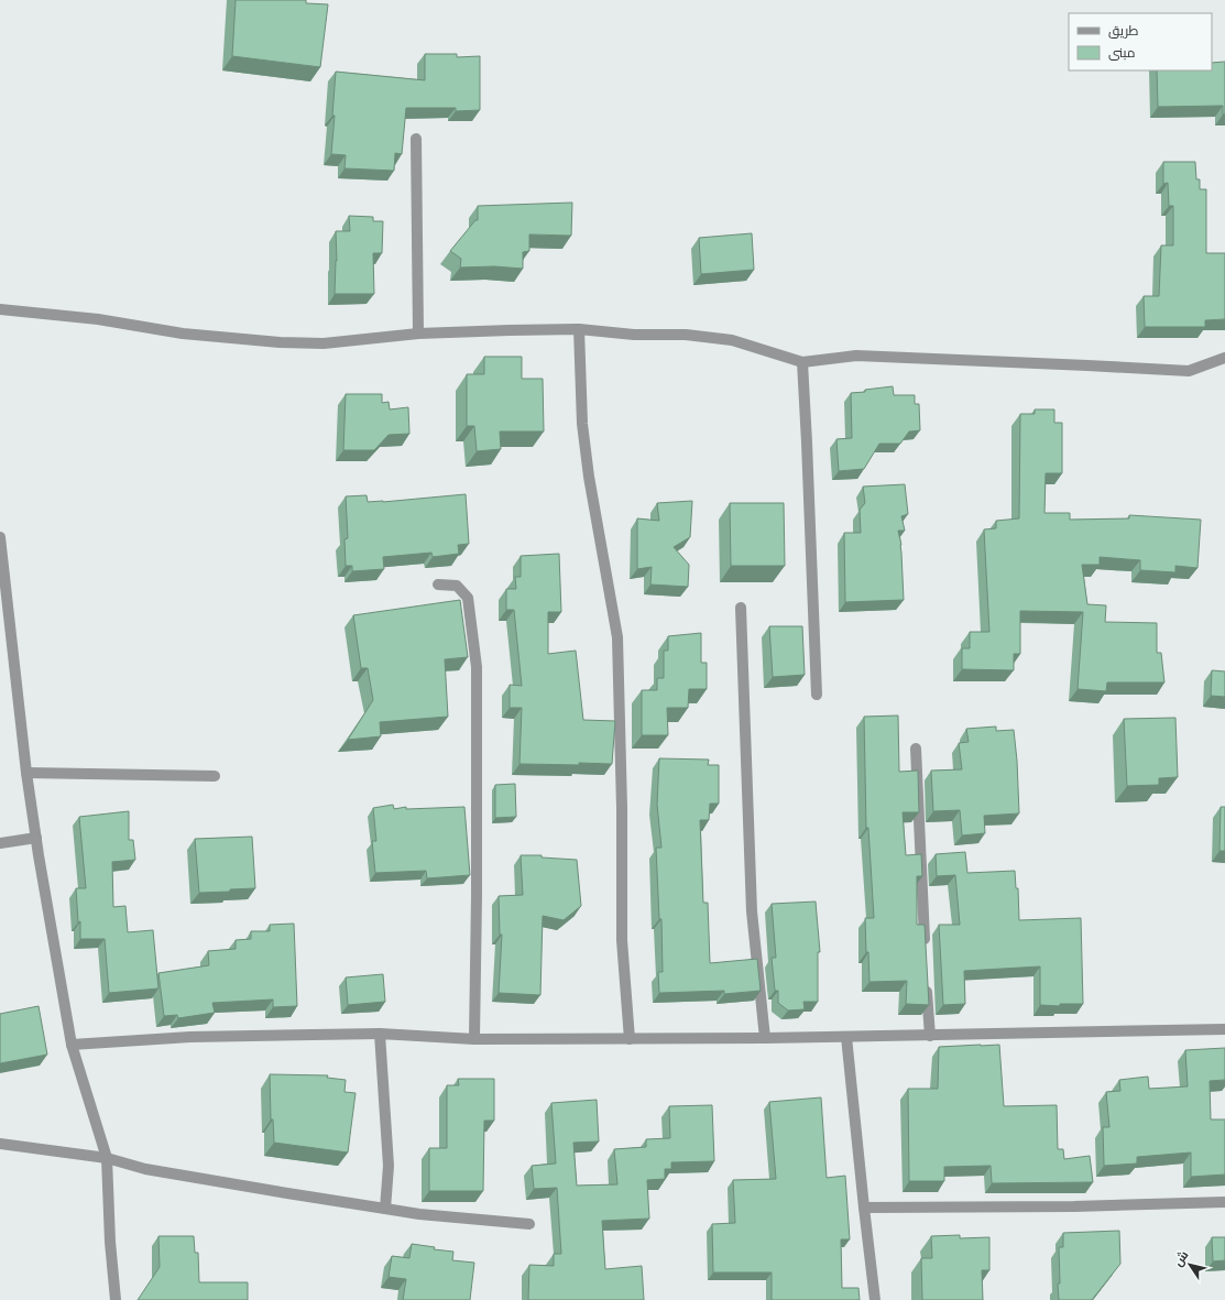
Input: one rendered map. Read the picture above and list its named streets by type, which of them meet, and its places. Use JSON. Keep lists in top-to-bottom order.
{
  "legend": ["طريق", "مبنى"],
  "north": "top left"
}
